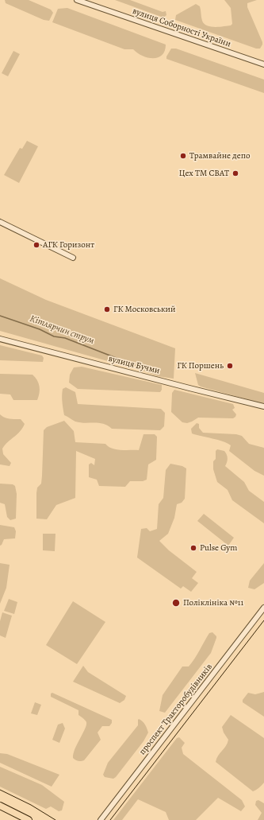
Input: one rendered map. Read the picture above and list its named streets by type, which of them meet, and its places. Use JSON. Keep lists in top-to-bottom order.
{
  "streets": {
    "street": ["вулиця Соборності України", "вулиця Бучми", "проспект Тракторобудівників"]
  },
  "water": ["Кітлярчин струм"],
  "places": [
    "Трамвайне депо",
    "Цех ТМ СВАТ",
    "АГК Горизонт",
    "ГК Московський",
    "ГК Поршень",
    "Pulse Gym",
    "Поліклініка №11"
  ]
}
